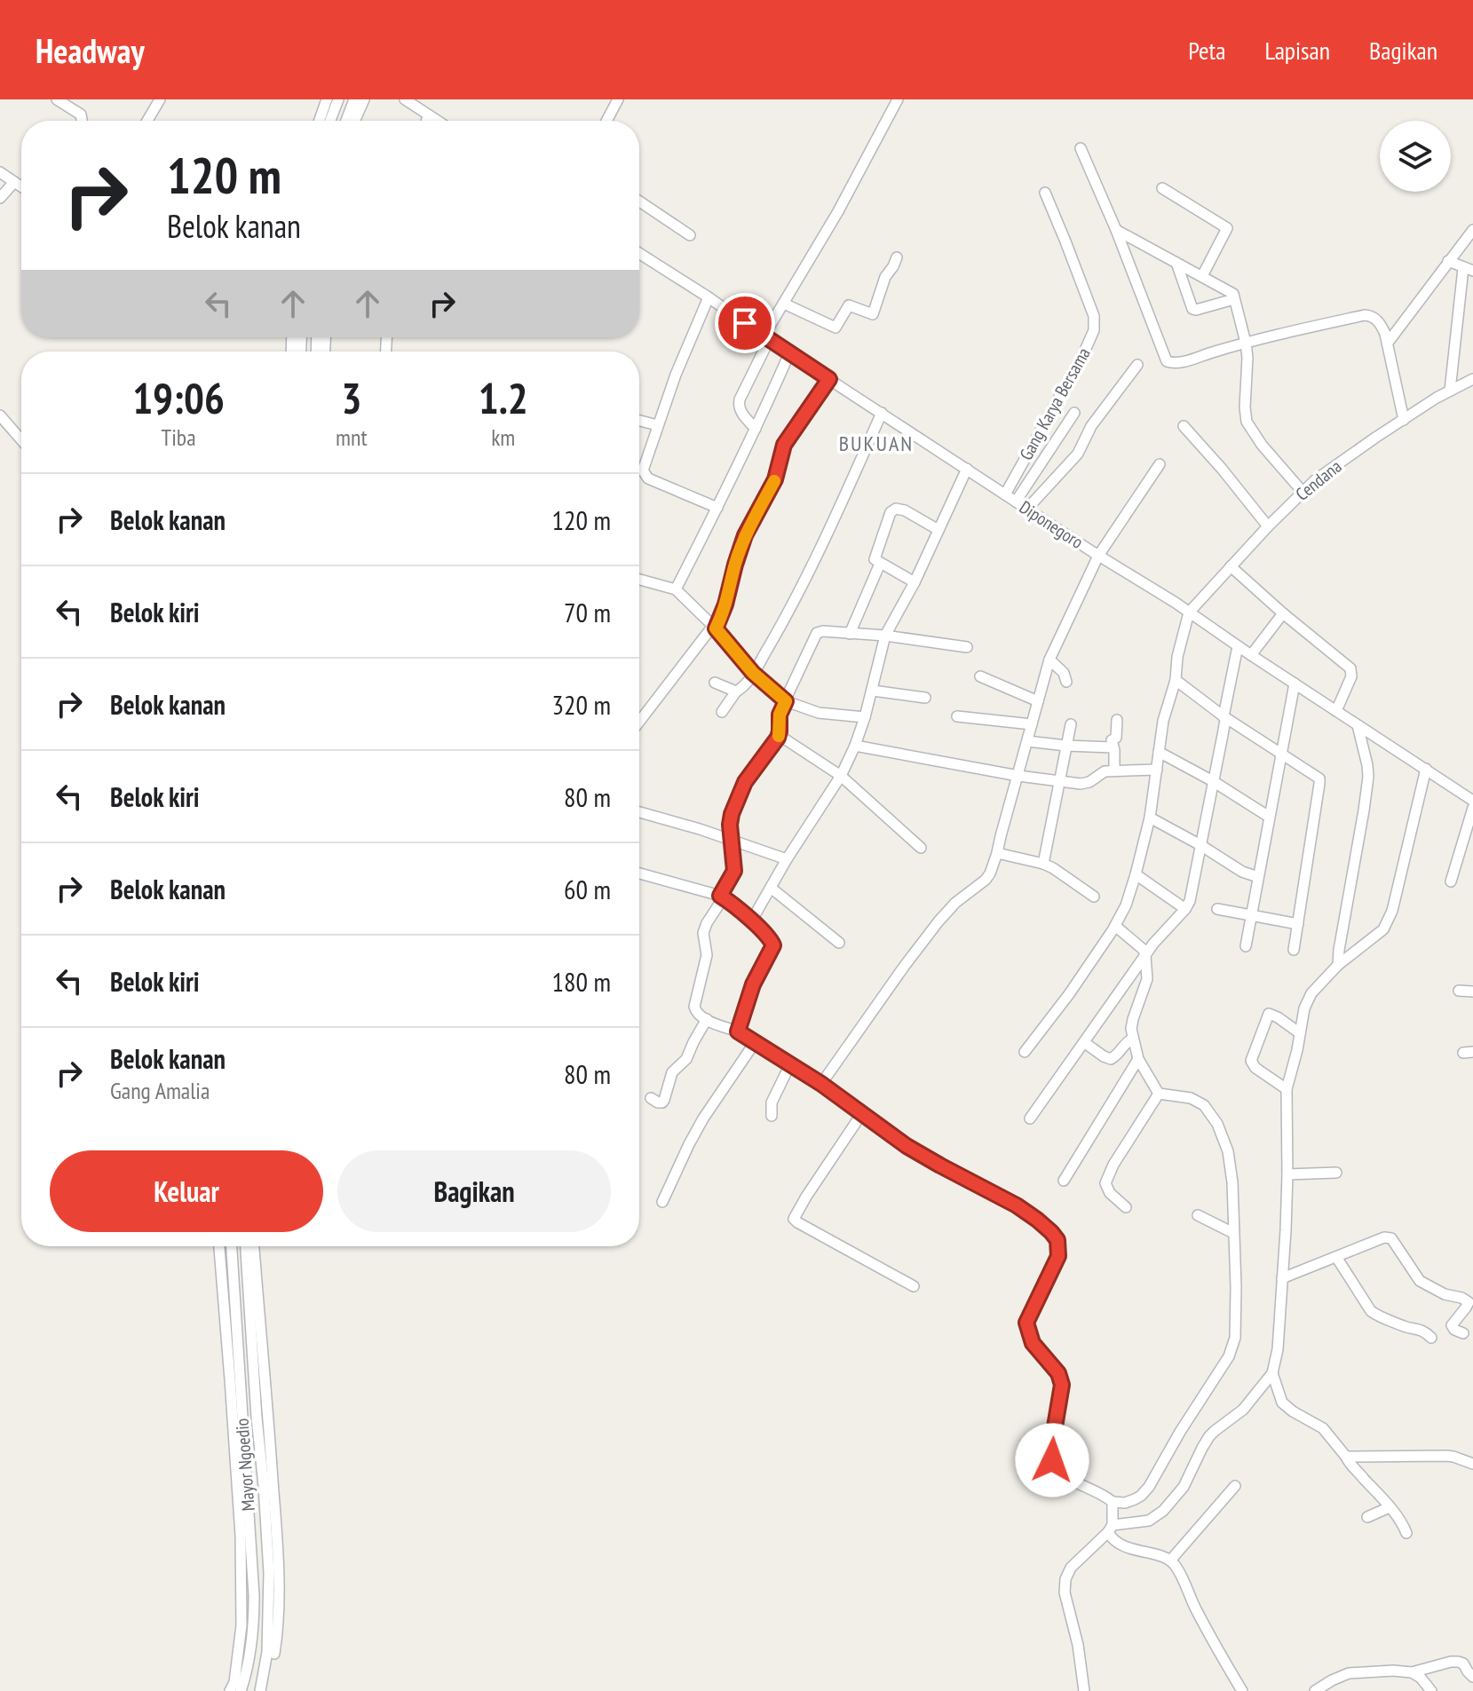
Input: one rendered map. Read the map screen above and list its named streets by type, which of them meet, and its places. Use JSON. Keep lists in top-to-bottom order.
{
  "streets": {
    "street": [
      "Gang Karya Bersama",
      "Cendana",
      "Diponegoro",
      "Mayor Ngoedio"
    ]
  },
  "crossings": [
    ["Gang Karya Bersama", "Diponegoro"],
    ["Cendana", "Diponegoro"]
  ],
  "districts": ["BUKUAN"],
  "page": {
    "header": "Headway",
    "nav": ["Peta", "Lapisan", "Bagikan"],
    "turn": ["120 m", "Belok kanan"],
    "eta": [
      "19:06",
      "Tiba",
      "3",
      "mnt",
      "1.2",
      "km"
    ],
    "list": [
      {
        "name": "Belok kanan",
        "value": "120 m"
      },
      {
        "name": "Belok kiri",
        "value": "70 m"
      },
      {
        "name": "Belok kanan",
        "value": "320 m"
      },
      {
        "name": "Belok kiri",
        "value": "80 m"
      },
      {
        "name": "Belok kanan",
        "value": "60 m"
      },
      {
        "name": "Belok kiri",
        "value": "180 m"
      },
      {
        "name": "Belok kanan",
        "note": "Gang Amalia",
        "value": "80 m"
      }
    ],
    "buttons": ["Keluar", "Bagikan"]
  }
}
